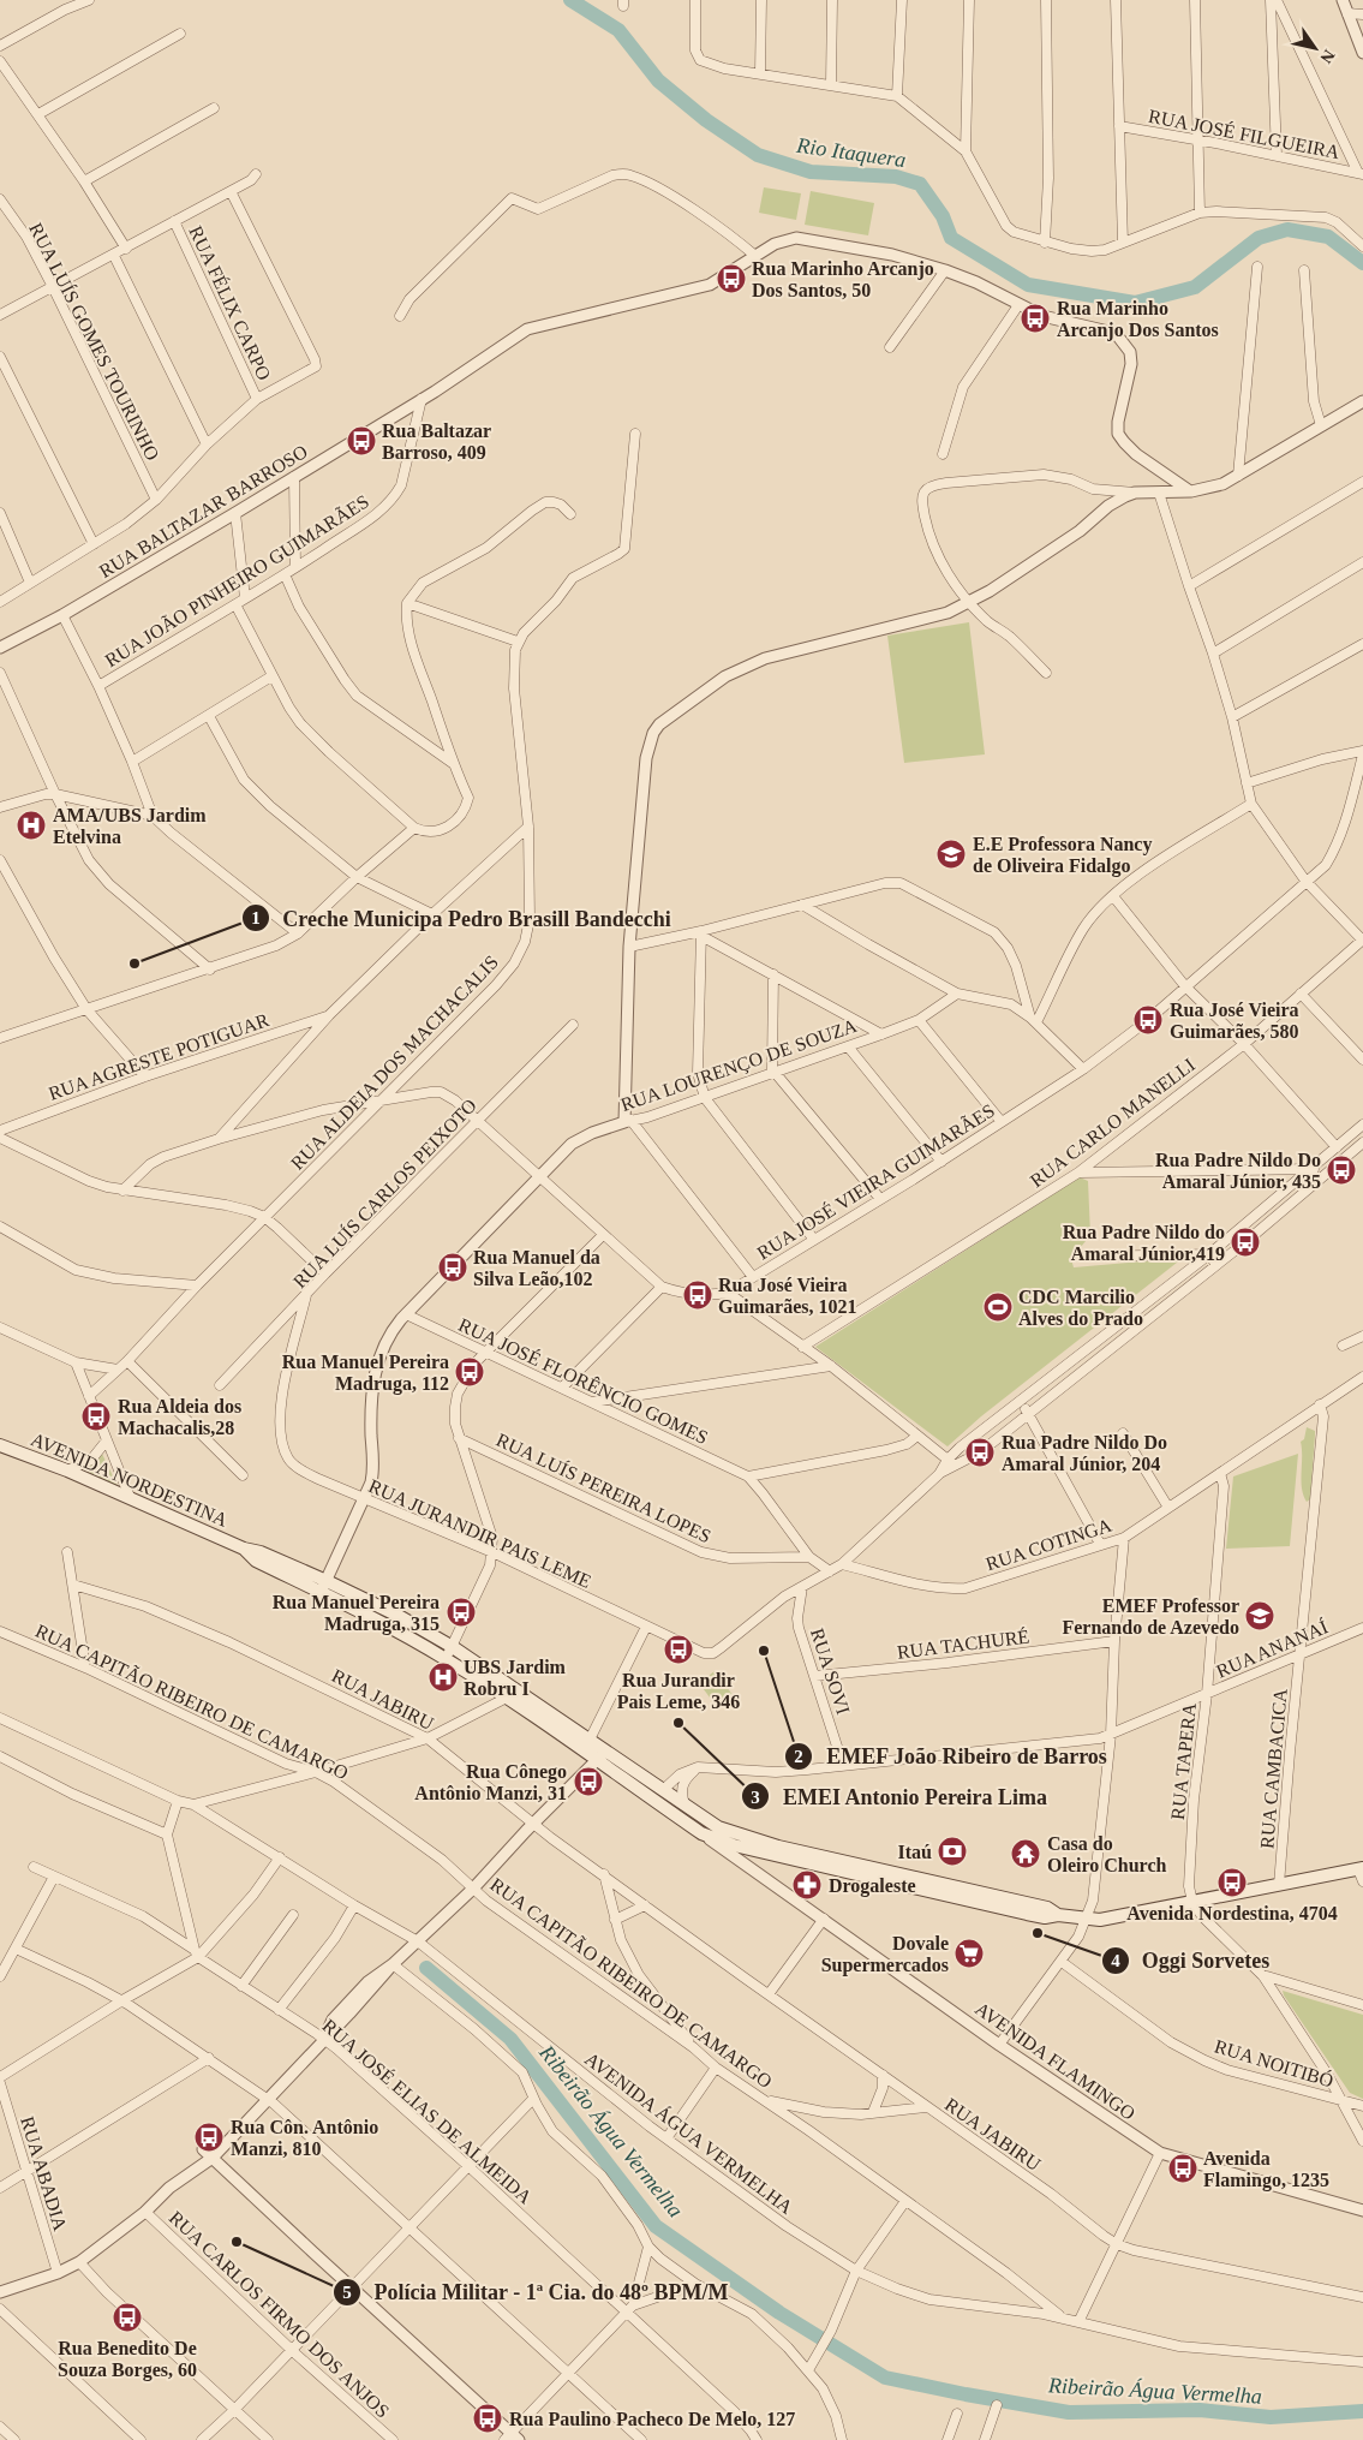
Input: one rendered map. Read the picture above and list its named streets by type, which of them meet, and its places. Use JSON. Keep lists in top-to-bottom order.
{
  "streets": {
    "main road": ["AVENIDA NORDESTINA"],
    "street": [
      "RUA JOSÉ FILGUEIRA",
      "RUA FÉLIX CARPO",
      "RUA LUÍS GOMES TOURINHO",
      "RUA BALTAZAR BARROSO",
      "RUA JOÃO PINHEIRO GUIMARÃES",
      "RUA AGRESTE POTIGUAR",
      "RUA ALDEIA DOS MACHACALIS",
      "RUA LOURENÇO DE SOUZA",
      "RUA CARLO MANELLI",
      "RUA JOSÉ VIEIRA GUIMARÃES",
      "RUA LUÍS CARLOS PEIXOTO",
      "RUA JOSÉ FLORÊNCIO GOMES",
      "RUA LUÍS PEREIRA LOPES",
      "RUA JURANDIR PAIS LEME",
      "RUA COTINGA",
      "RUA TACHURÉ",
      "RUA ANANAÍ",
      "RUA SOVI",
      "RUA JABIRU",
      "RUA CAPITÃO RIBEIRO DE CAMARGO",
      "RUA TAPERA",
      "RUA CAMBACICA",
      "AVENIDA FLAMINGO",
      "RUA NOITIBÓ",
      "RUA JOSÉ ELIAS DE ALMEIDA",
      "AVENIDA ÁGUA VERMELHA",
      "RUA ABADIA",
      "RUA CARLOS FIRMO DOS ANJOS"
    ]
  },
  "crossings": [
    ["RUA BALTAZAR BARROSO", "RUA JOÃO PINHEIRO GUIMARÃES"],
    ["RUA ALDEIA DOS MACHACALIS", "RUA JOSÉ VIEIRA GUIMARÃES"],
    ["RUA LOURENÇO DE SOUZA", "RUA JOSÉ VIEIRA GUIMARÃES"],
    ["RUA LOURENÇO DE SOUZA", "RUA JOSÉ FLORÊNCIO GOMES"],
    ["RUA LOURENÇO DE SOUZA", "AVENIDA NORDESTINA"],
    ["RUA LOURENÇO DE SOUZA", "RUA JURANDIR PAIS LEME"],
    ["RUA JOSÉ VIEIRA GUIMARÃES", "RUA LUÍS CARLOS PEIXOTO"],
    ["RUA LUÍS CARLOS PEIXOTO", "RUA JURANDIR PAIS LEME"],
    ["RUA JOSÉ FLORÊNCIO GOMES", "RUA LUÍS PEREIRA LOPES"],
    ["AVENIDA NORDESTINA", "RUA TAPERA"],
    ["AVENIDA NORDESTINA", "RUA CAMBACICA"],
    ["AVENIDA NORDESTINA", "AVENIDA FLAMINGO"],
    ["RUA JURANDIR PAIS LEME", "RUA SOVI"],
    ["RUA COTINGA", "RUA TAPERA"],
    ["RUA COTINGA", "RUA CAMBACICA"],
    ["RUA TACHURÉ", "RUA SOVI"],
    ["RUA ANANAÍ", "RUA SOVI"],
    ["RUA ANANAÍ", "RUA TAPERA"],
    ["RUA ANANAÍ", "RUA CAMBACICA"],
    ["RUA CAPITÃO RIBEIRO DE CAMARGO", "AVENIDA ÁGUA VERMELHA"],
    ["RUA TAPERA", "RUA NOITIBÓ"]
  ],
  "water": ["Rio Itaquera", "Ribeirão Água Vermelha"],
  "places": {
    "bus stop": [
      "Rua Marinho Arcanjo Dos Santos, 50",
      "Rua Marinho Arcanjo Dos Santos",
      "Rua Baltazar Barroso, 409",
      "Rua José Vieira Guimarães, 580",
      "Rua Padre Nildo Do Amaral Júnior, 435",
      "Rua Padre Nildo do Amaral Júnior,419",
      "Rua Manuel da Silva Leão,102",
      "Rua José Vieira Guimarães, 1021",
      "Rua Manuel Pereira Madruga, 112",
      "Rua Aldeia dos Machacalis,28",
      "Rua Padre Nildo Do Amaral Júnior, 204",
      "Rua Manuel Pereira Madruga, 315",
      "Rua Jurandir Pais Leme, 346",
      "Rua Cônego Antônio Manzi, 31",
      "Avenida Nordestina, 4704",
      "Rua Côn. Antônio Manzi, 810",
      "Avenida Flamingo, 1235",
      "Rua Benedito De Souza Borges, 60",
      "Rua Paulino Pacheco De Melo, 127"
    ],
    "hospital": ["AMA/UBS Jardim Etelvina", "UBS Jardim Robru I"],
    "school or university": ["E.E Professora Nancy de Oliveira Fidalgo", "EMEF Professor Fernando de Azevedo"],
    "other": [
      "Creche Municipa Pedro Brasill Bandecchi",
      "EMEF João Ribeiro de Barros",
      "EMEI Antonio Pereira Lima",
      "Oggi Sorvetes",
      "Polícia Militar - 1ª Cia. do 48º BPM/M"
    ],
    "sports": ["CDC Marcilio Alves do Prado"],
    "bank": ["Itaú"],
    "temple": ["Casa do Oleiro Church"],
    "pharmacy": ["Drogaleste"],
    "supermarket": ["Dovale Supermercados"]
  },
  "north": "bottom right"
}
